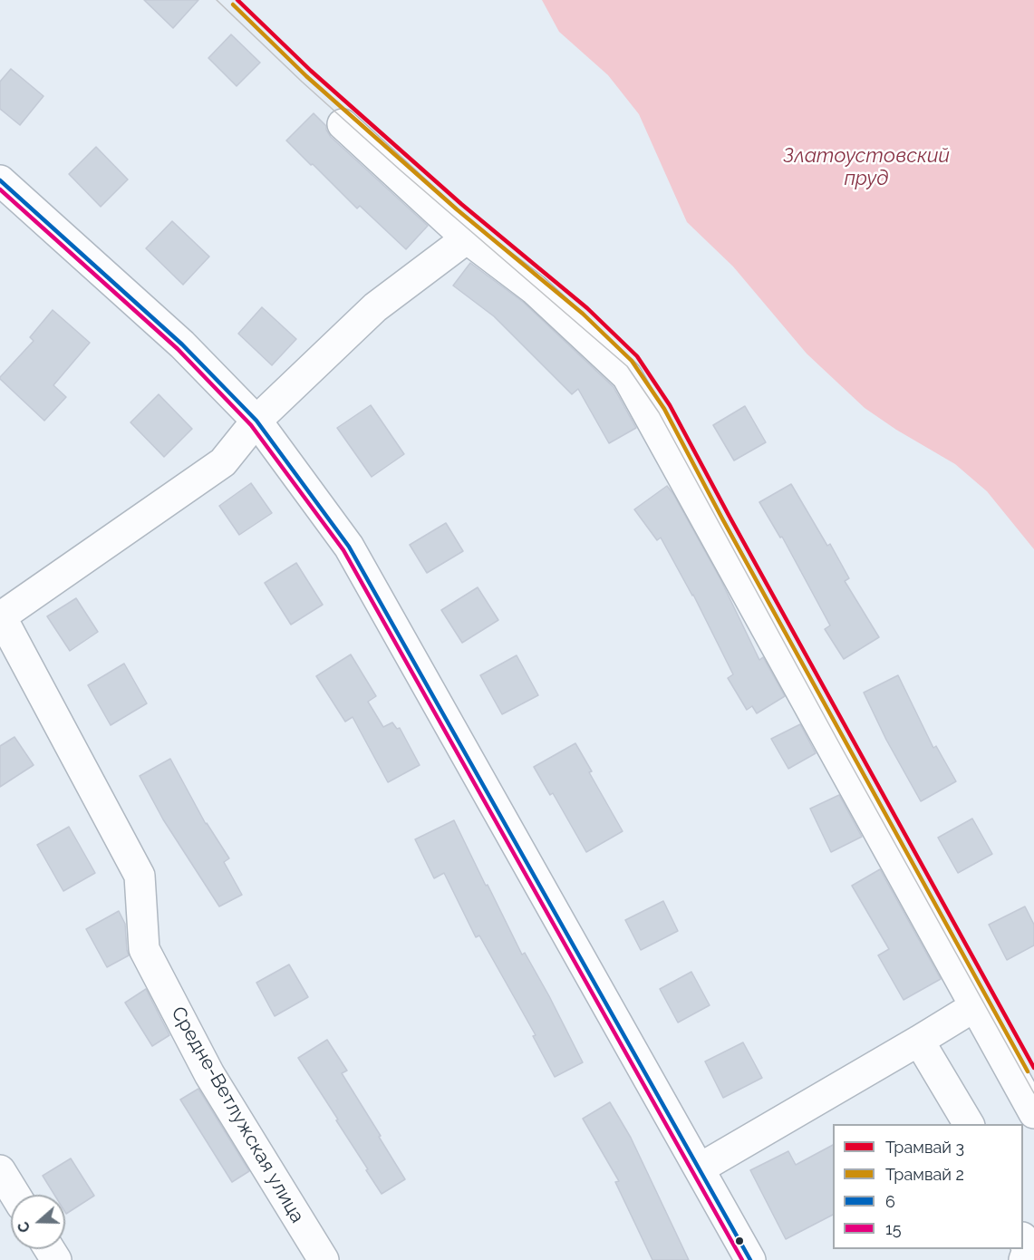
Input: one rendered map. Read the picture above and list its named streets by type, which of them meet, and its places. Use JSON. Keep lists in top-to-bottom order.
{
  "streets": {
    "street": ["Средне-Ветлужская улица"]
  },
  "water": ["Златоустовский пруд"],
  "lines": [
    "tram line 3",
    "tram line 2",
    "transit line 6",
    "transit line 15"
  ],
  "legend": [
    "Трамвай 3",
    "Трамвай 2",
    "6",
    "15"
  ],
  "north": "left"
}
